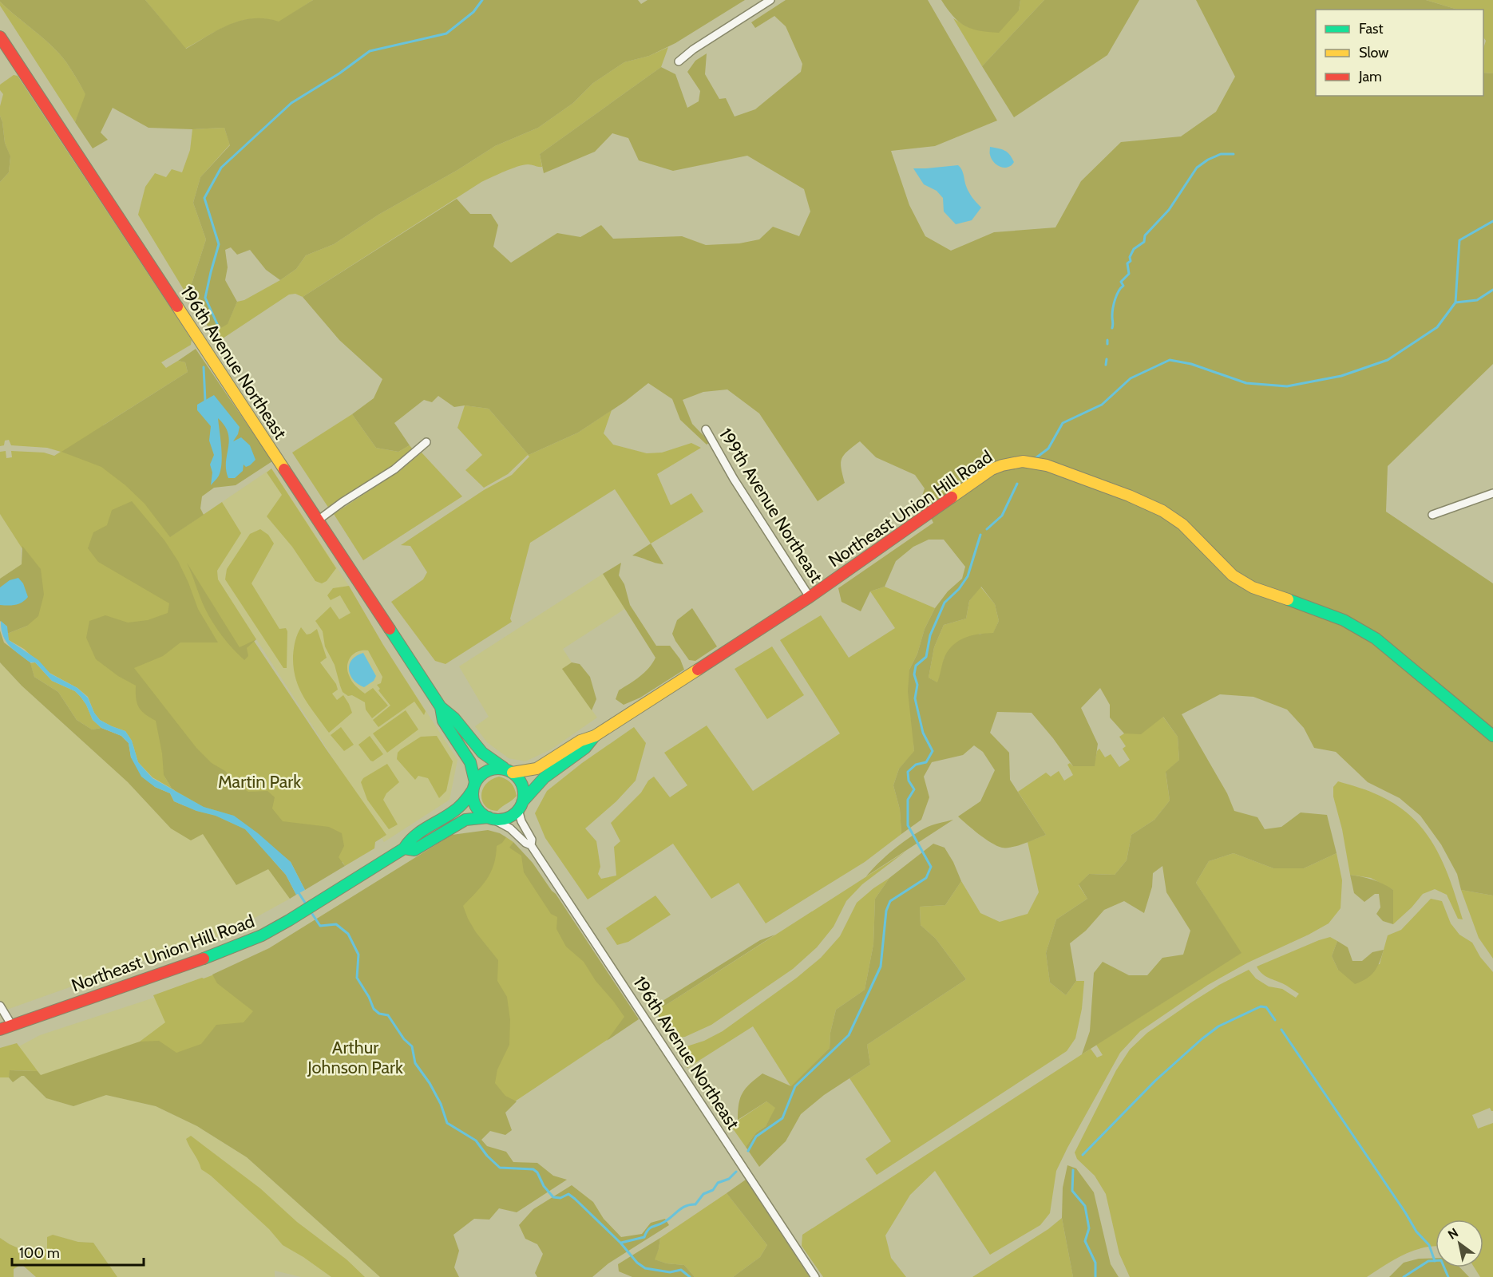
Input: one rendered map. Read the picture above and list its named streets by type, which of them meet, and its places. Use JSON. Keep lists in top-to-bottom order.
{
  "streets": {
    "street": ["196th Avenue Northeast", "199th Avenue Northeast", "Northeast Union Hill Road"]
  },
  "crossings": [
    ["196th Avenue Northeast", "Northeast Union Hill Road"],
    ["199th Avenue Northeast", "Northeast Union Hill Road"]
  ],
  "parks": ["Martin Park", "Arthur Johnson Park"],
  "legend": ["Fast", "Slow", "Jam"],
  "scale_bar": "100 m",
  "north": "top left"
}
